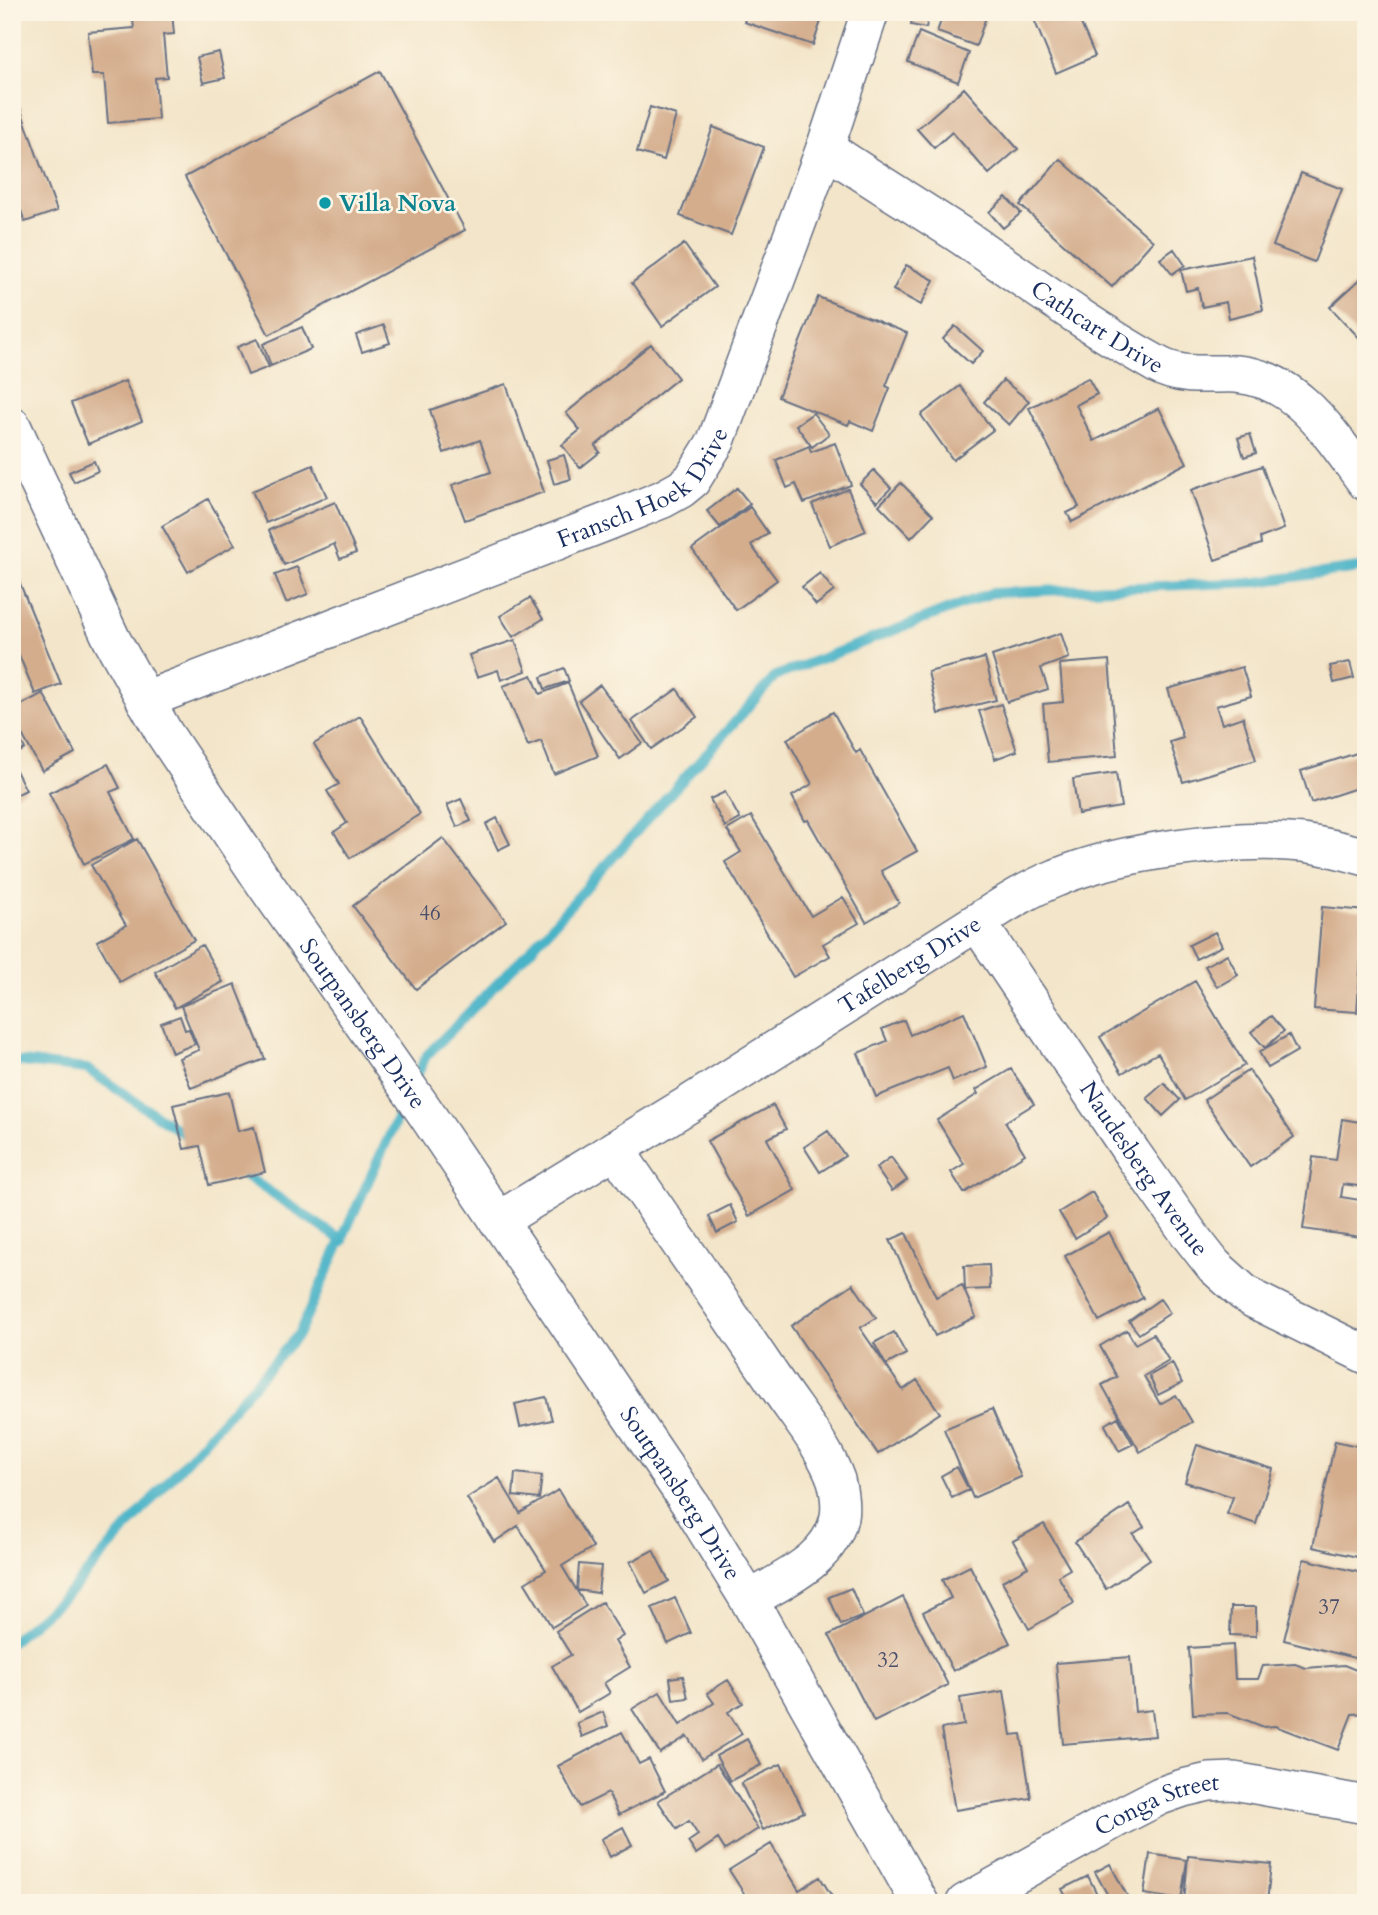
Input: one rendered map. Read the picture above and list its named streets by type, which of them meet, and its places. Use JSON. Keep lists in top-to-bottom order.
{
  "streets": {
    "street": [
      "Cathcart Drive",
      "Fransch Hoek Drive",
      "Tafelberg Drive",
      "Soutpansberg Drive",
      "Naudesberg Avenue",
      "Conga Street"
    ]
  },
  "crossings": [
    ["Cathcart Drive", "Fransch Hoek Drive"],
    ["Fransch Hoek Drive", "Soutpansberg Drive"],
    ["Tafelberg Drive", "Soutpansberg Drive"],
    ["Tafelberg Drive", "Naudesberg Avenue"]
  ],
  "places": ["Villa Nova"],
  "house_numbers": ["46", "37", "32"]
}
